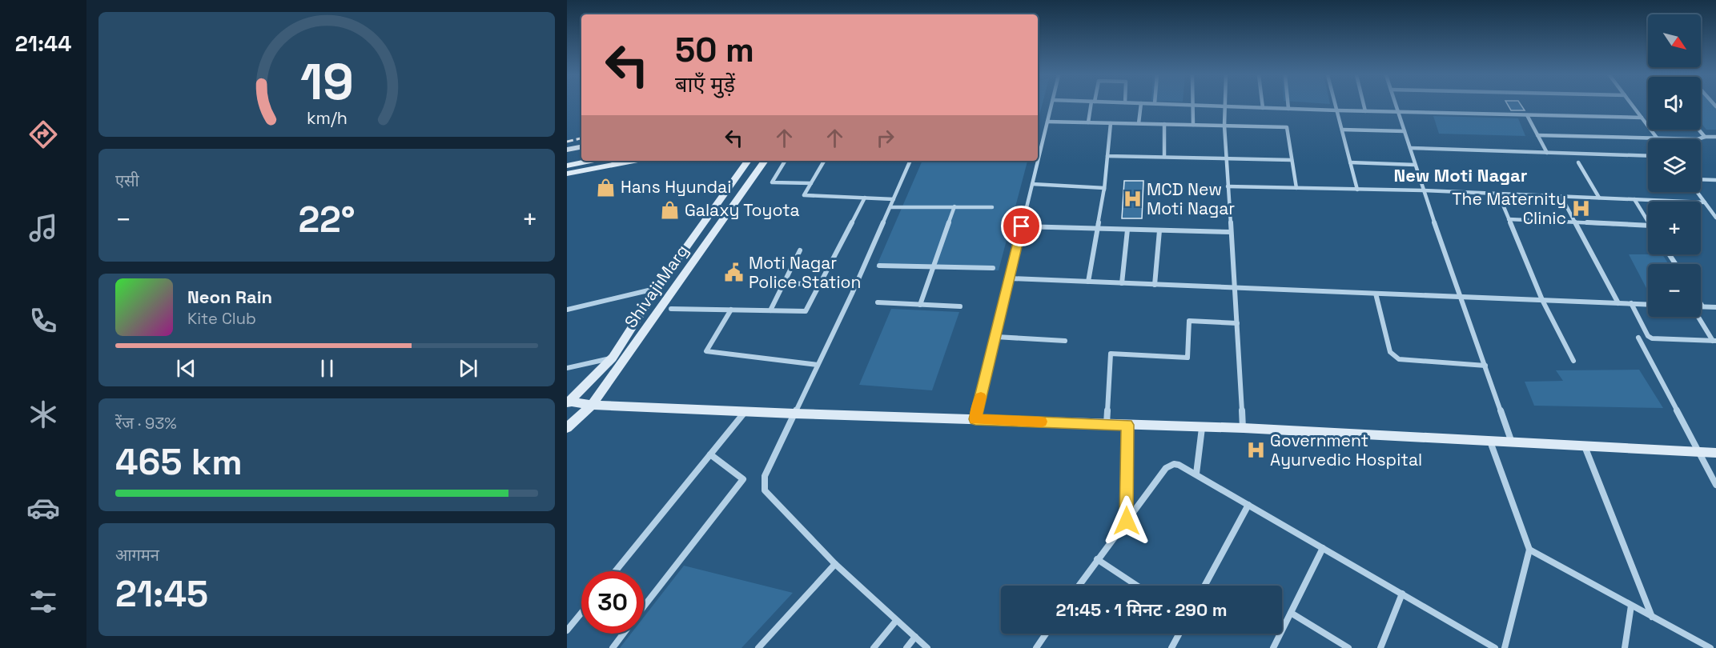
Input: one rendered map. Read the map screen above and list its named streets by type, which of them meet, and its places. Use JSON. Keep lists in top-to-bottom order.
{
  "streets": {
    "street": ["Shivaji Marg"]
  },
  "districts": ["New Moti Nagar"],
  "places": {
    "shop": ["Hans Hyundai", "Galaxy Toyota"],
    "hospital": ["MCD New Moti Nagar", "The Maternity Clinic", "Government Ayurvedic Hospital"],
    "public building": ["Moti Nagar Police Station"]
  },
  "north": "bottom right",
  "page": {
    "tabs": "21:44",
    "map_buttons": ["+", "−"],
    "turn": ["50 m", "बाएँ मुड़ें"],
    "tile": [
      "एसी",
      ["रेंज · 93%", "465 km"],
      ["आगमन", "21:45"]
    ],
    "heat": ["−", "22°", "+"],
    "song": ["Neon Rain", "Kite Club"],
    "limit": "30",
    "trip": "21:45 · 1 मिनट · 290 m",
    "gauge": ["19", "km/h"]
  }
}
